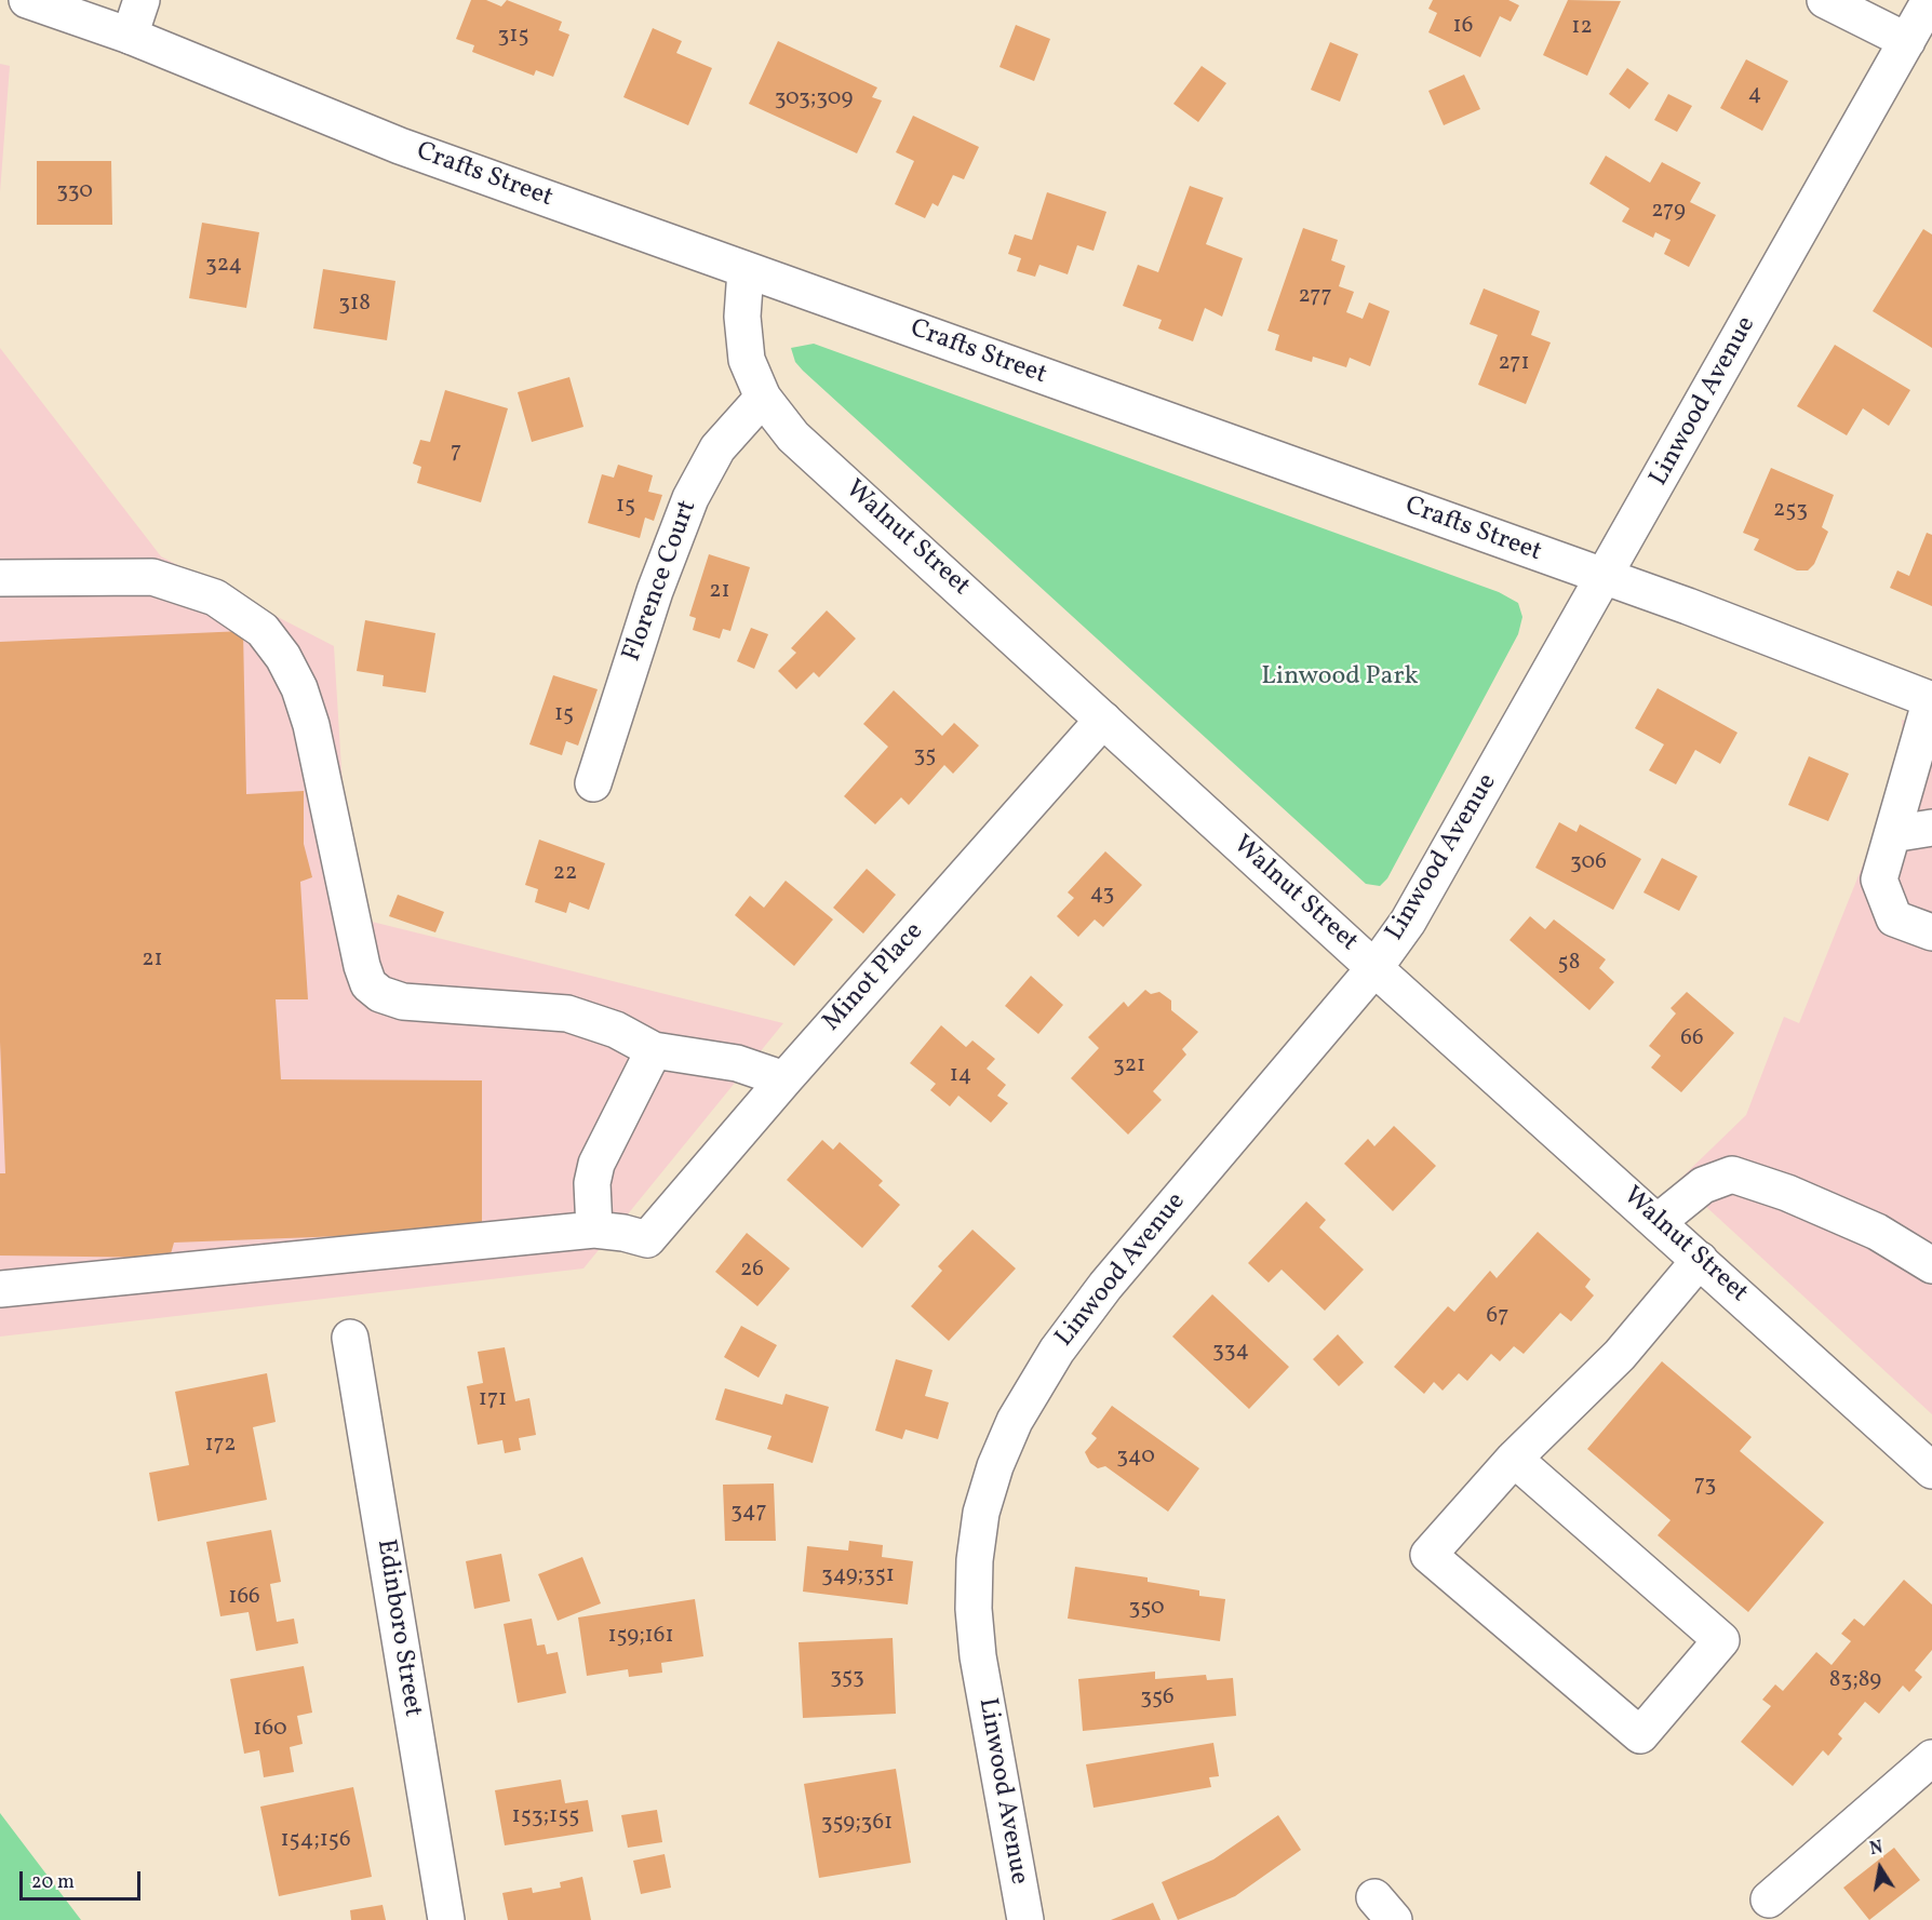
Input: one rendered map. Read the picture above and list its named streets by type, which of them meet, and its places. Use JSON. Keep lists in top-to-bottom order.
{
  "streets": {
    "street": [
      "Crafts Street",
      "Linwood Avenue",
      "Walnut Street",
      "Florence Court",
      "Minot Place",
      "Edinboro Street"
    ]
  },
  "crossings": [
    ["Crafts Street", "Linwood Avenue"],
    ["Crafts Street", "Walnut Street"],
    ["Linwood Avenue", "Walnut Street"],
    ["Walnut Street", "Florence Court"],
    ["Walnut Street", "Minot Place"]
  ],
  "parks": ["Linwood Park"],
  "house_numbers": [
    "16",
    "12",
    "315",
    "4",
    "303;309",
    "330",
    "279",
    "324",
    "277",
    "318",
    "271",
    "7",
    "15",
    "253",
    "21",
    "15",
    "35",
    "306",
    "22",
    "43",
    "21",
    "58",
    "66",
    "321",
    "14",
    "26",
    "67",
    "334",
    "171",
    "172",
    "340",
    "73",
    "347",
    "349;351",
    "166",
    "350",
    "159;161",
    "353",
    "83;89",
    "356",
    "160",
    "153;155",
    "359;361",
    "154;156"
  ],
  "scale_bar": "20 m",
  "north": "top"
}
